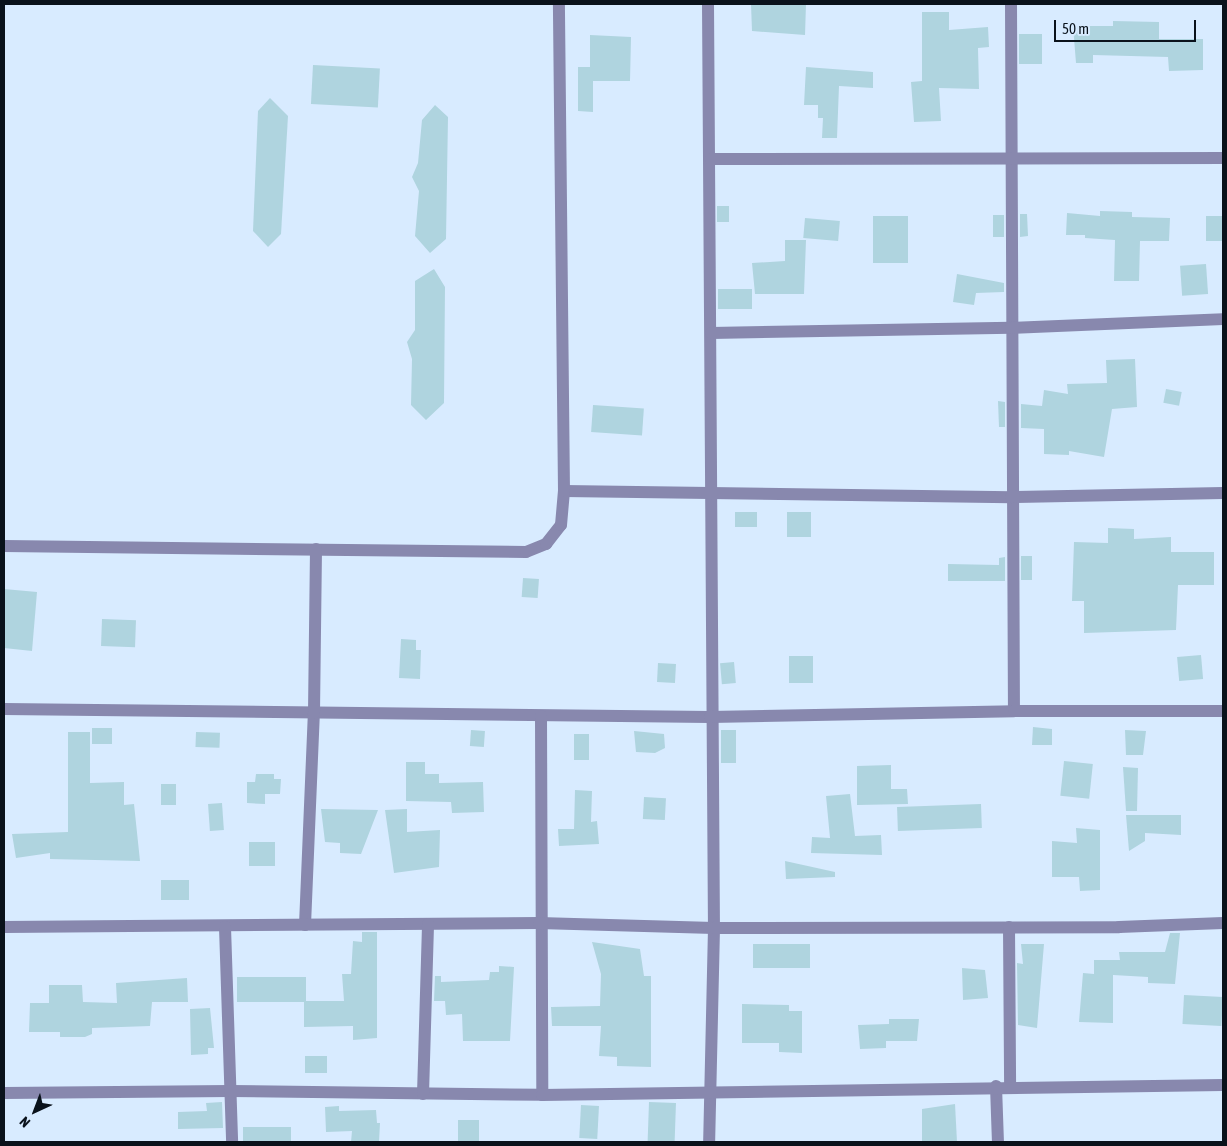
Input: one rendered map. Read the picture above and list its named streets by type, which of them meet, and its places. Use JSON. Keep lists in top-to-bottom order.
{
  "scale_bar": "50 m",
  "north": "bottom left"
}
